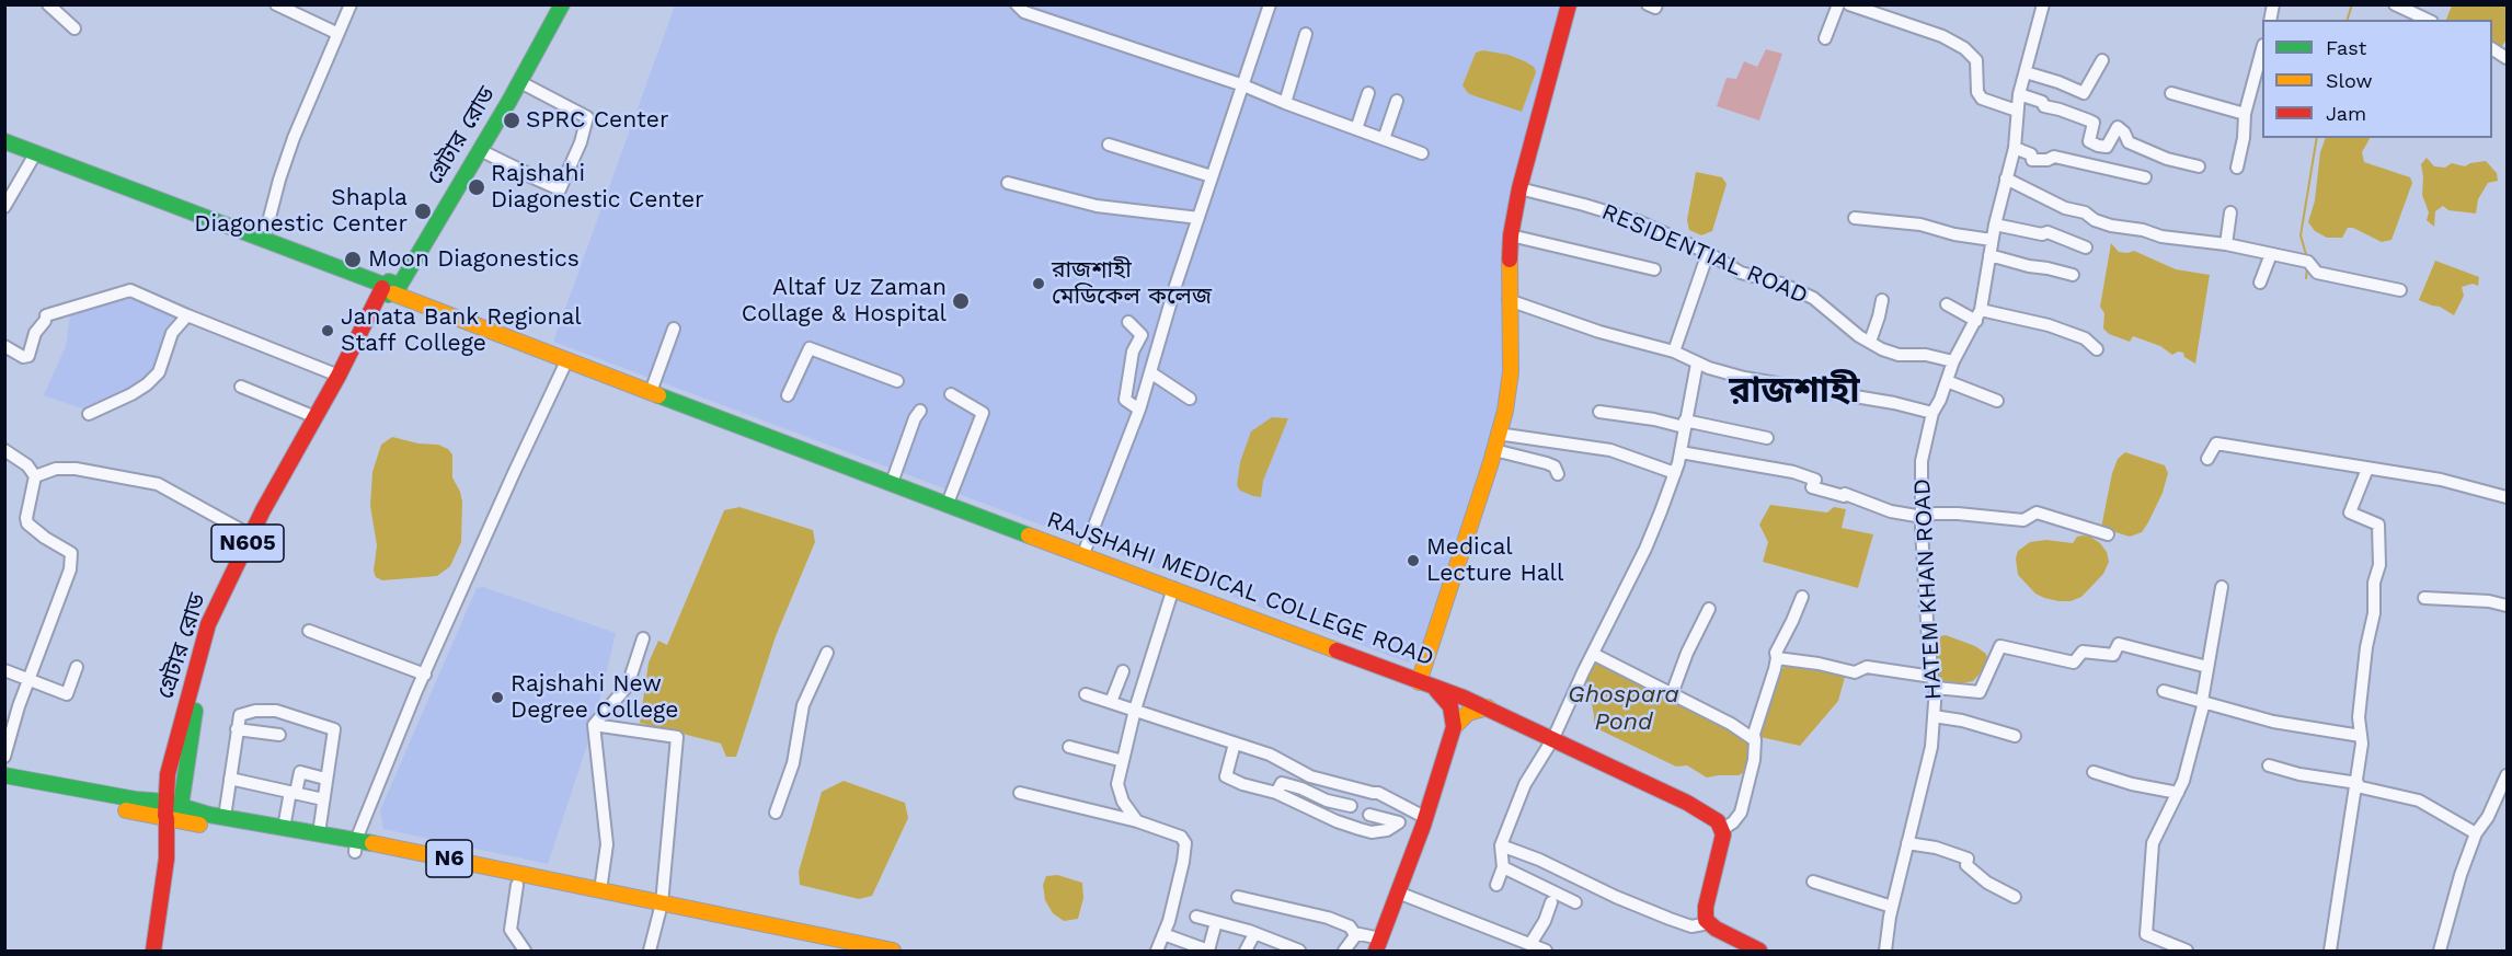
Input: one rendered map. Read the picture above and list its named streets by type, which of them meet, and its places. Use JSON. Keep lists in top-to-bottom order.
{
  "streets": {
    "main road": [
      "গ্রেটার রোড",
      "N605",
      "RAJSHAHI MEDICAL COLLEGE ROAD",
      "N6"
    ],
    "street": ["RESIDENTIAL ROAD", "HATEM KHAN ROAD"]
  },
  "crossings": [
    ["গ্রেটার রোড", "RAJSHAHI MEDICAL COLLEGE ROAD"],
    ["গ্রেটার রোড", "N6"],
    ["RESIDENTIAL ROAD", "HATEM KHAN ROAD"]
  ],
  "districts": ["রাজশাহী"],
  "water": ["Ghospara Pond"],
  "places": [
    "SPRC Center",
    "Rajshahi Diagonestic Center",
    "Shapla Diagonestic Center",
    "Moon Diagonestics",
    "রাজশাহী মেডিকেল কলেজ",
    "Altaf Uz Zaman Collage & Hospital",
    "Janata Bank Regional Staff College",
    "Medical Lecture Hall",
    "Rajshahi New Degree College"
  ],
  "legend": ["Fast", "Slow", "Jam"]
}
